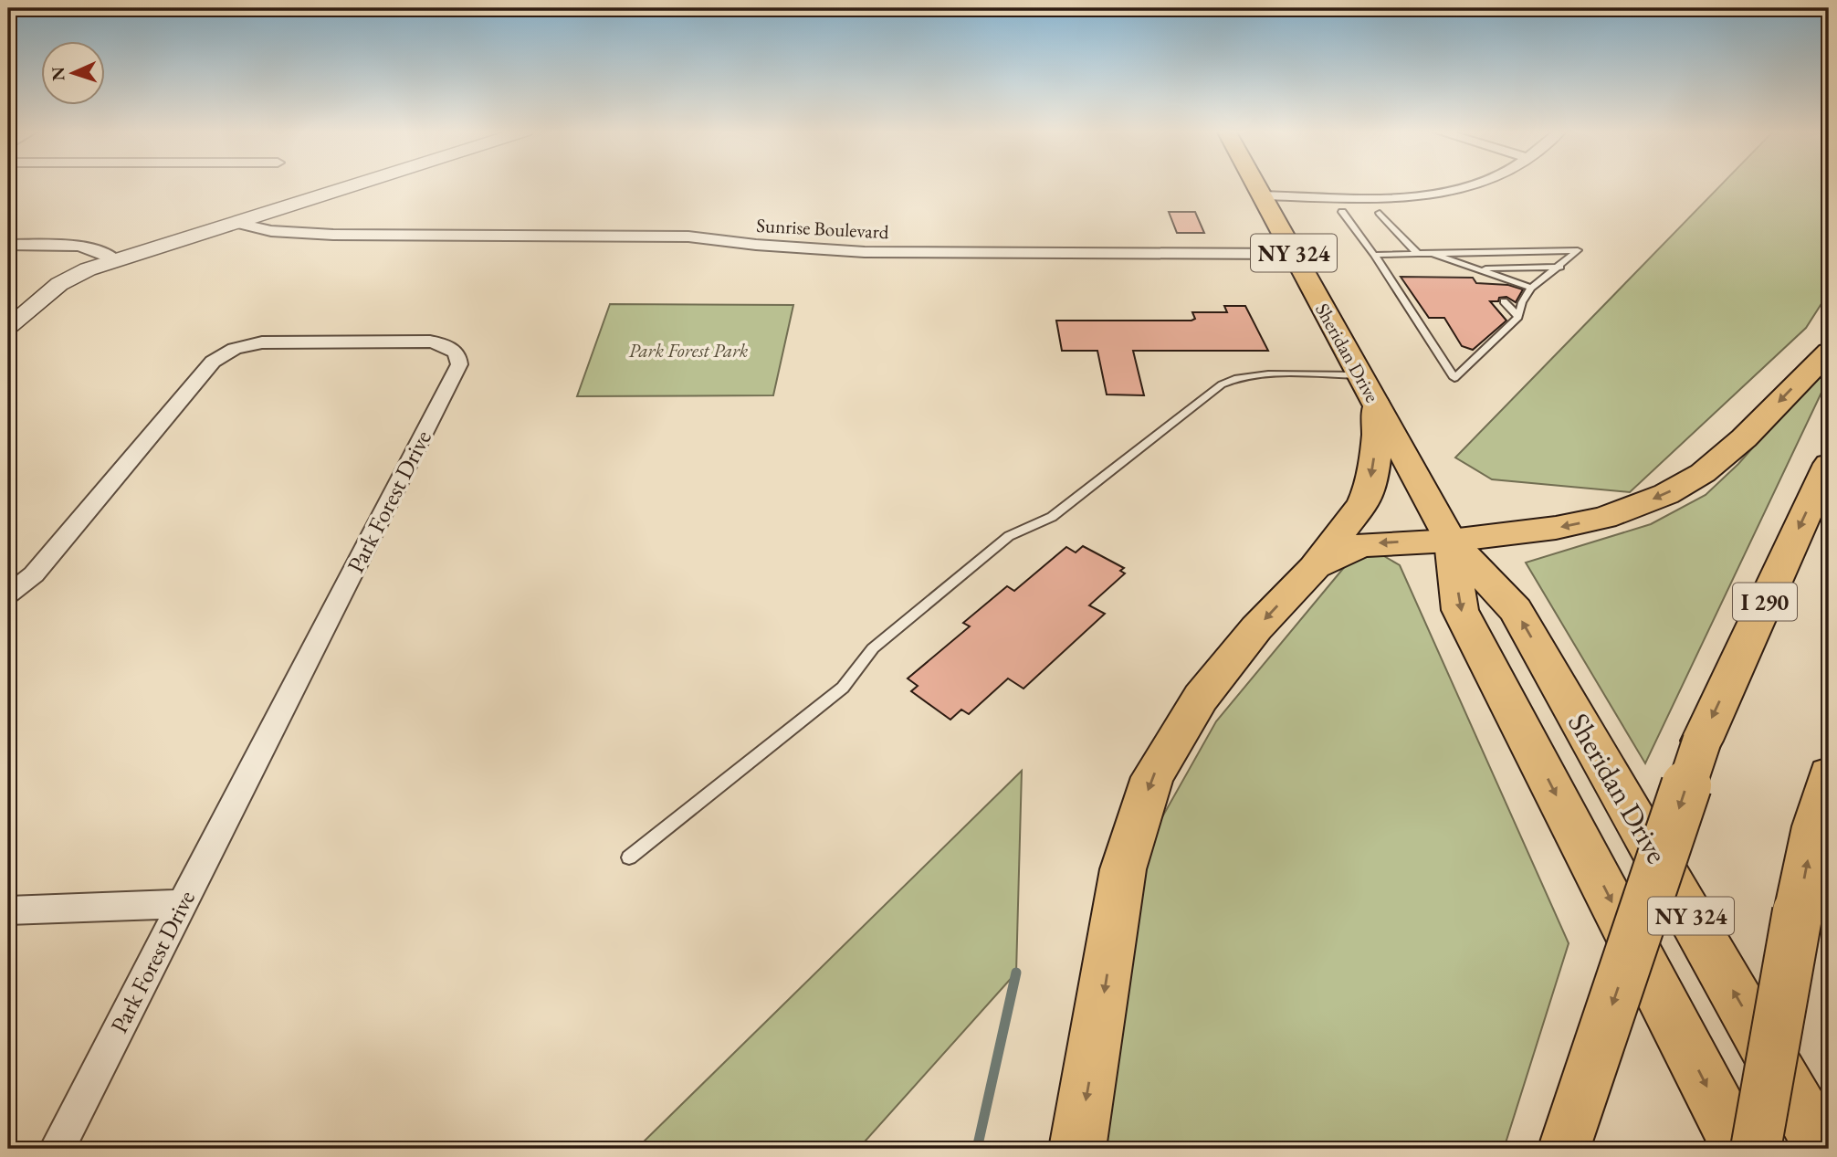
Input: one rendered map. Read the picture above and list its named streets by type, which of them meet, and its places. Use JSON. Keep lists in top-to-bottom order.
{
  "streets": {
    "main road": ["NY 324", "Sheridan Drive", "I 290"],
    "street": ["Sunrise Boulevard", "Park Forest Drive"]
  },
  "crossings": [
    ["Sunrise Boulevard", "Sheridan Drive"]
  ],
  "parks": ["Park Forest Park"],
  "north": "left"
}
